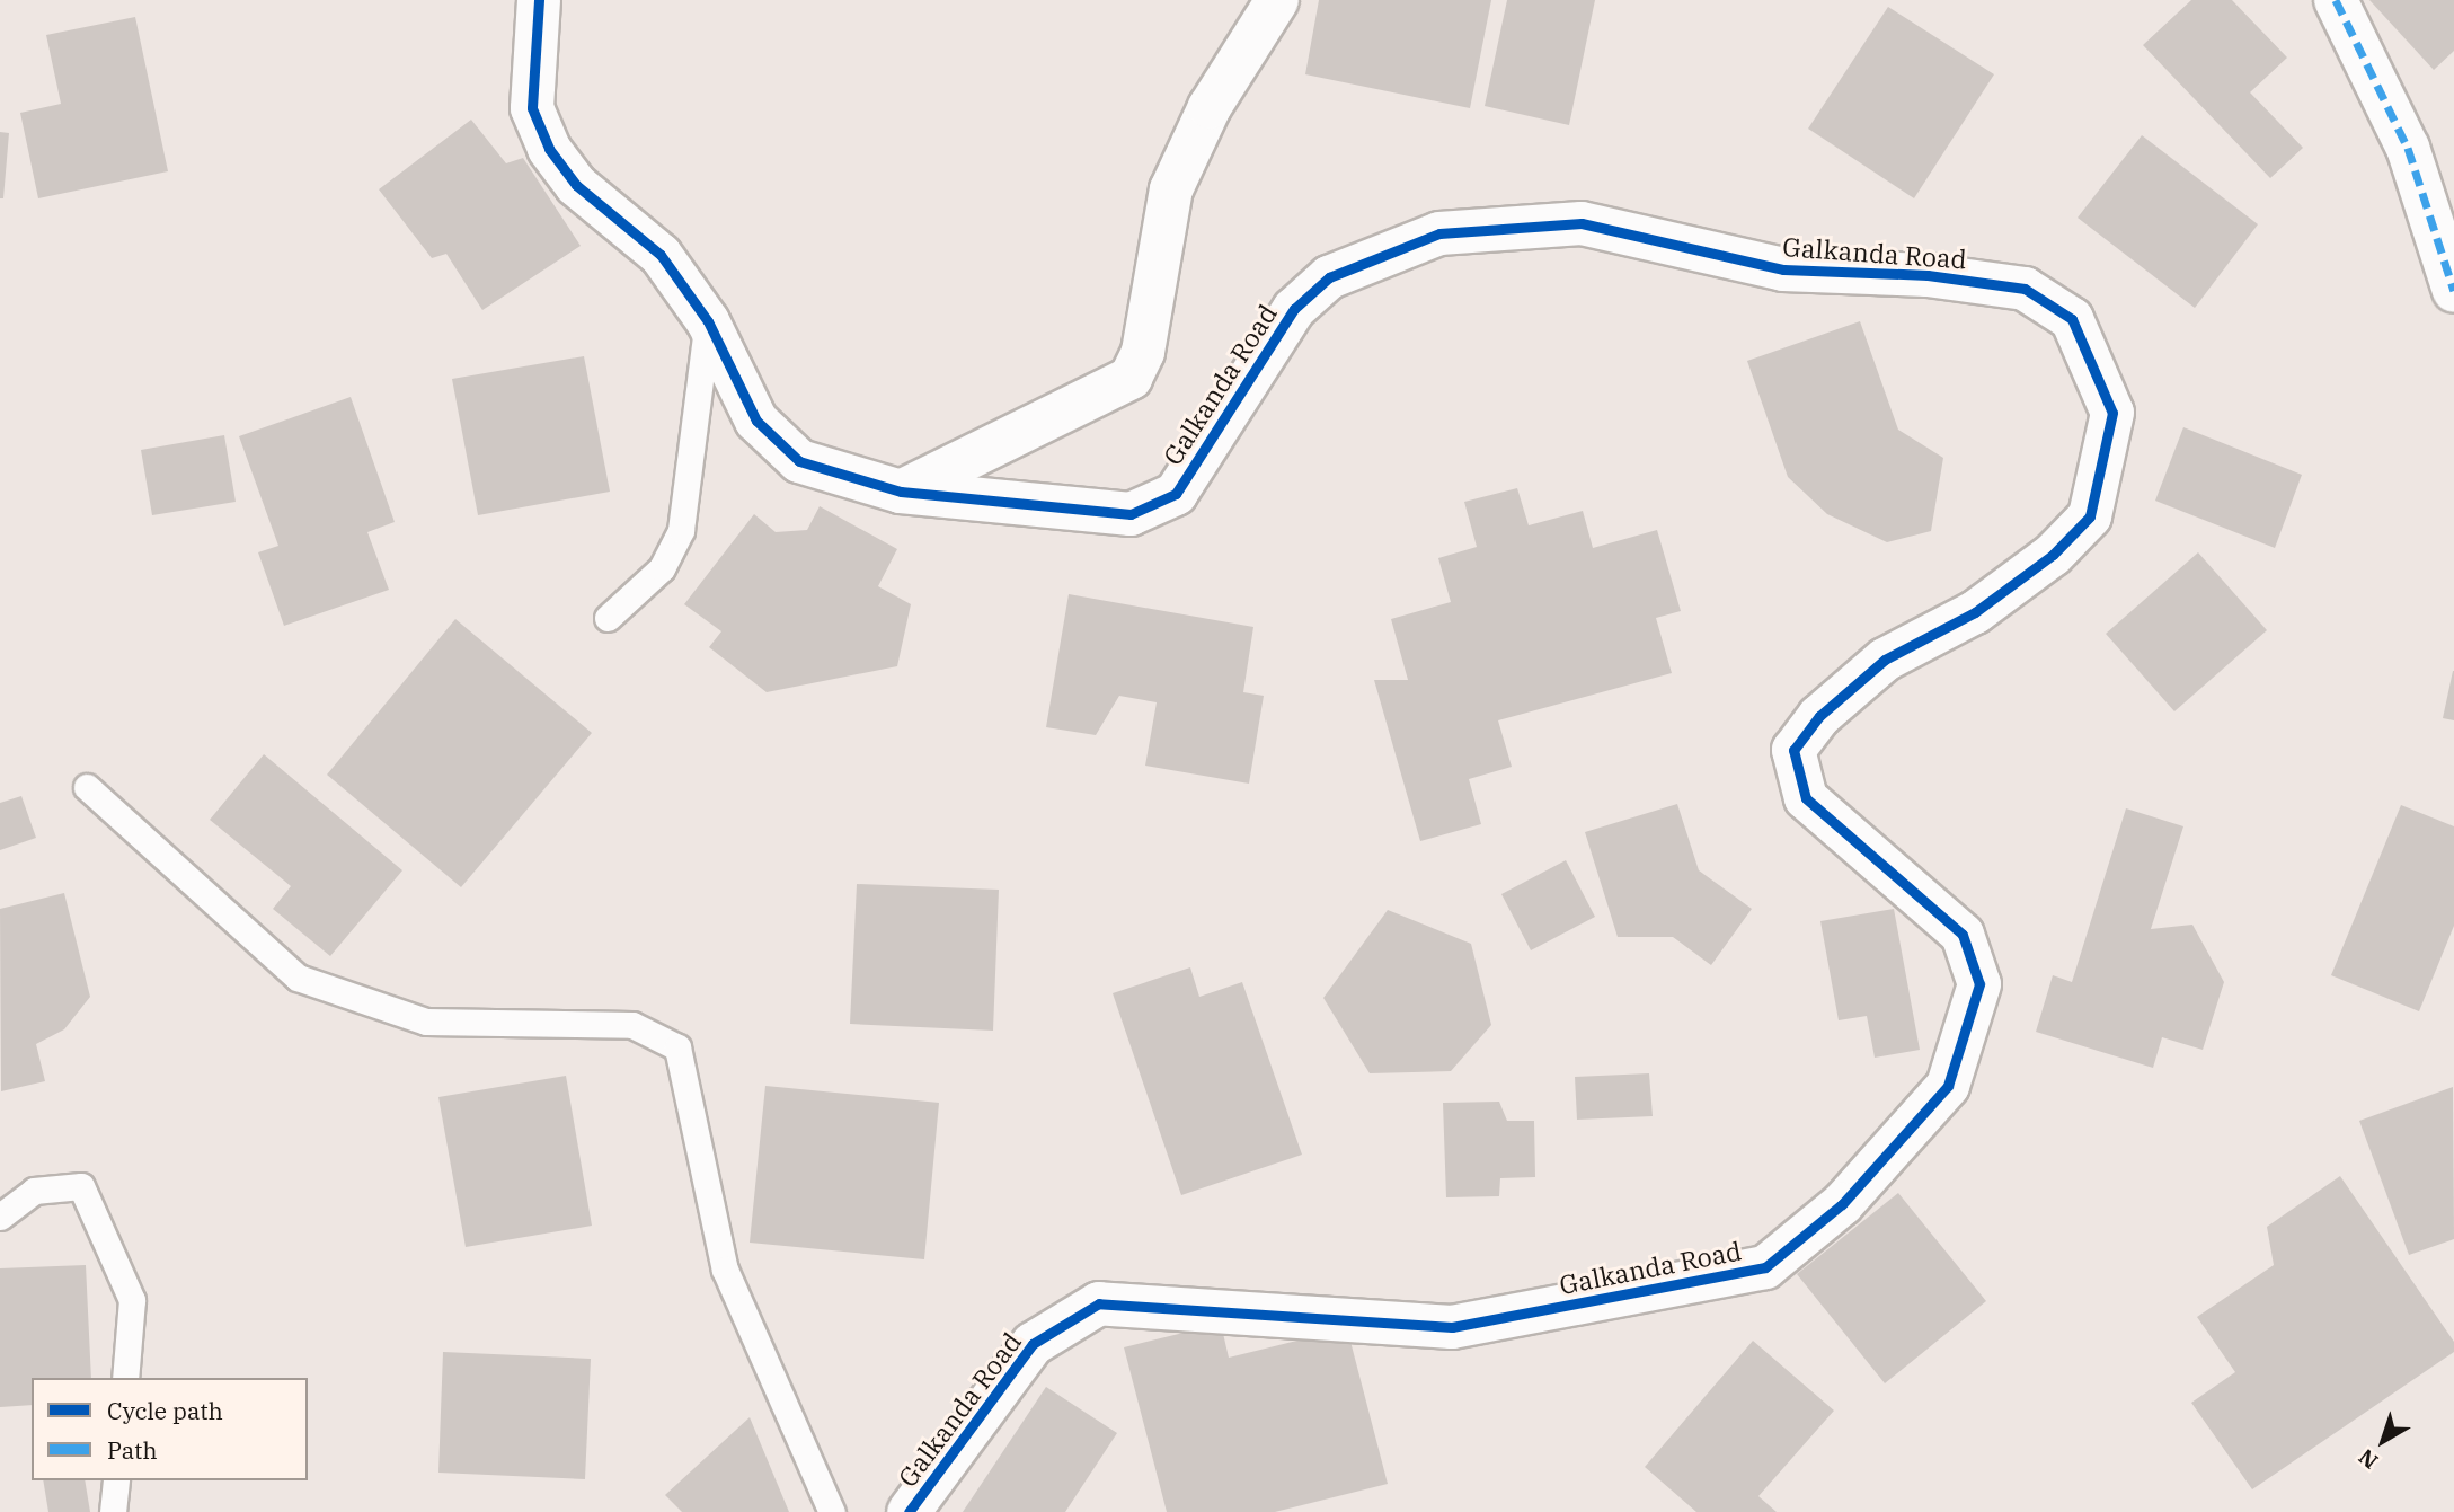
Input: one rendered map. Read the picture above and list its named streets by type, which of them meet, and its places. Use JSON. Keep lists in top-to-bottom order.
{
  "streets": {
    "street": ["Galkanda Road"]
  },
  "legend": ["Cycle path", "Path"],
  "north": "bottom left"
}
